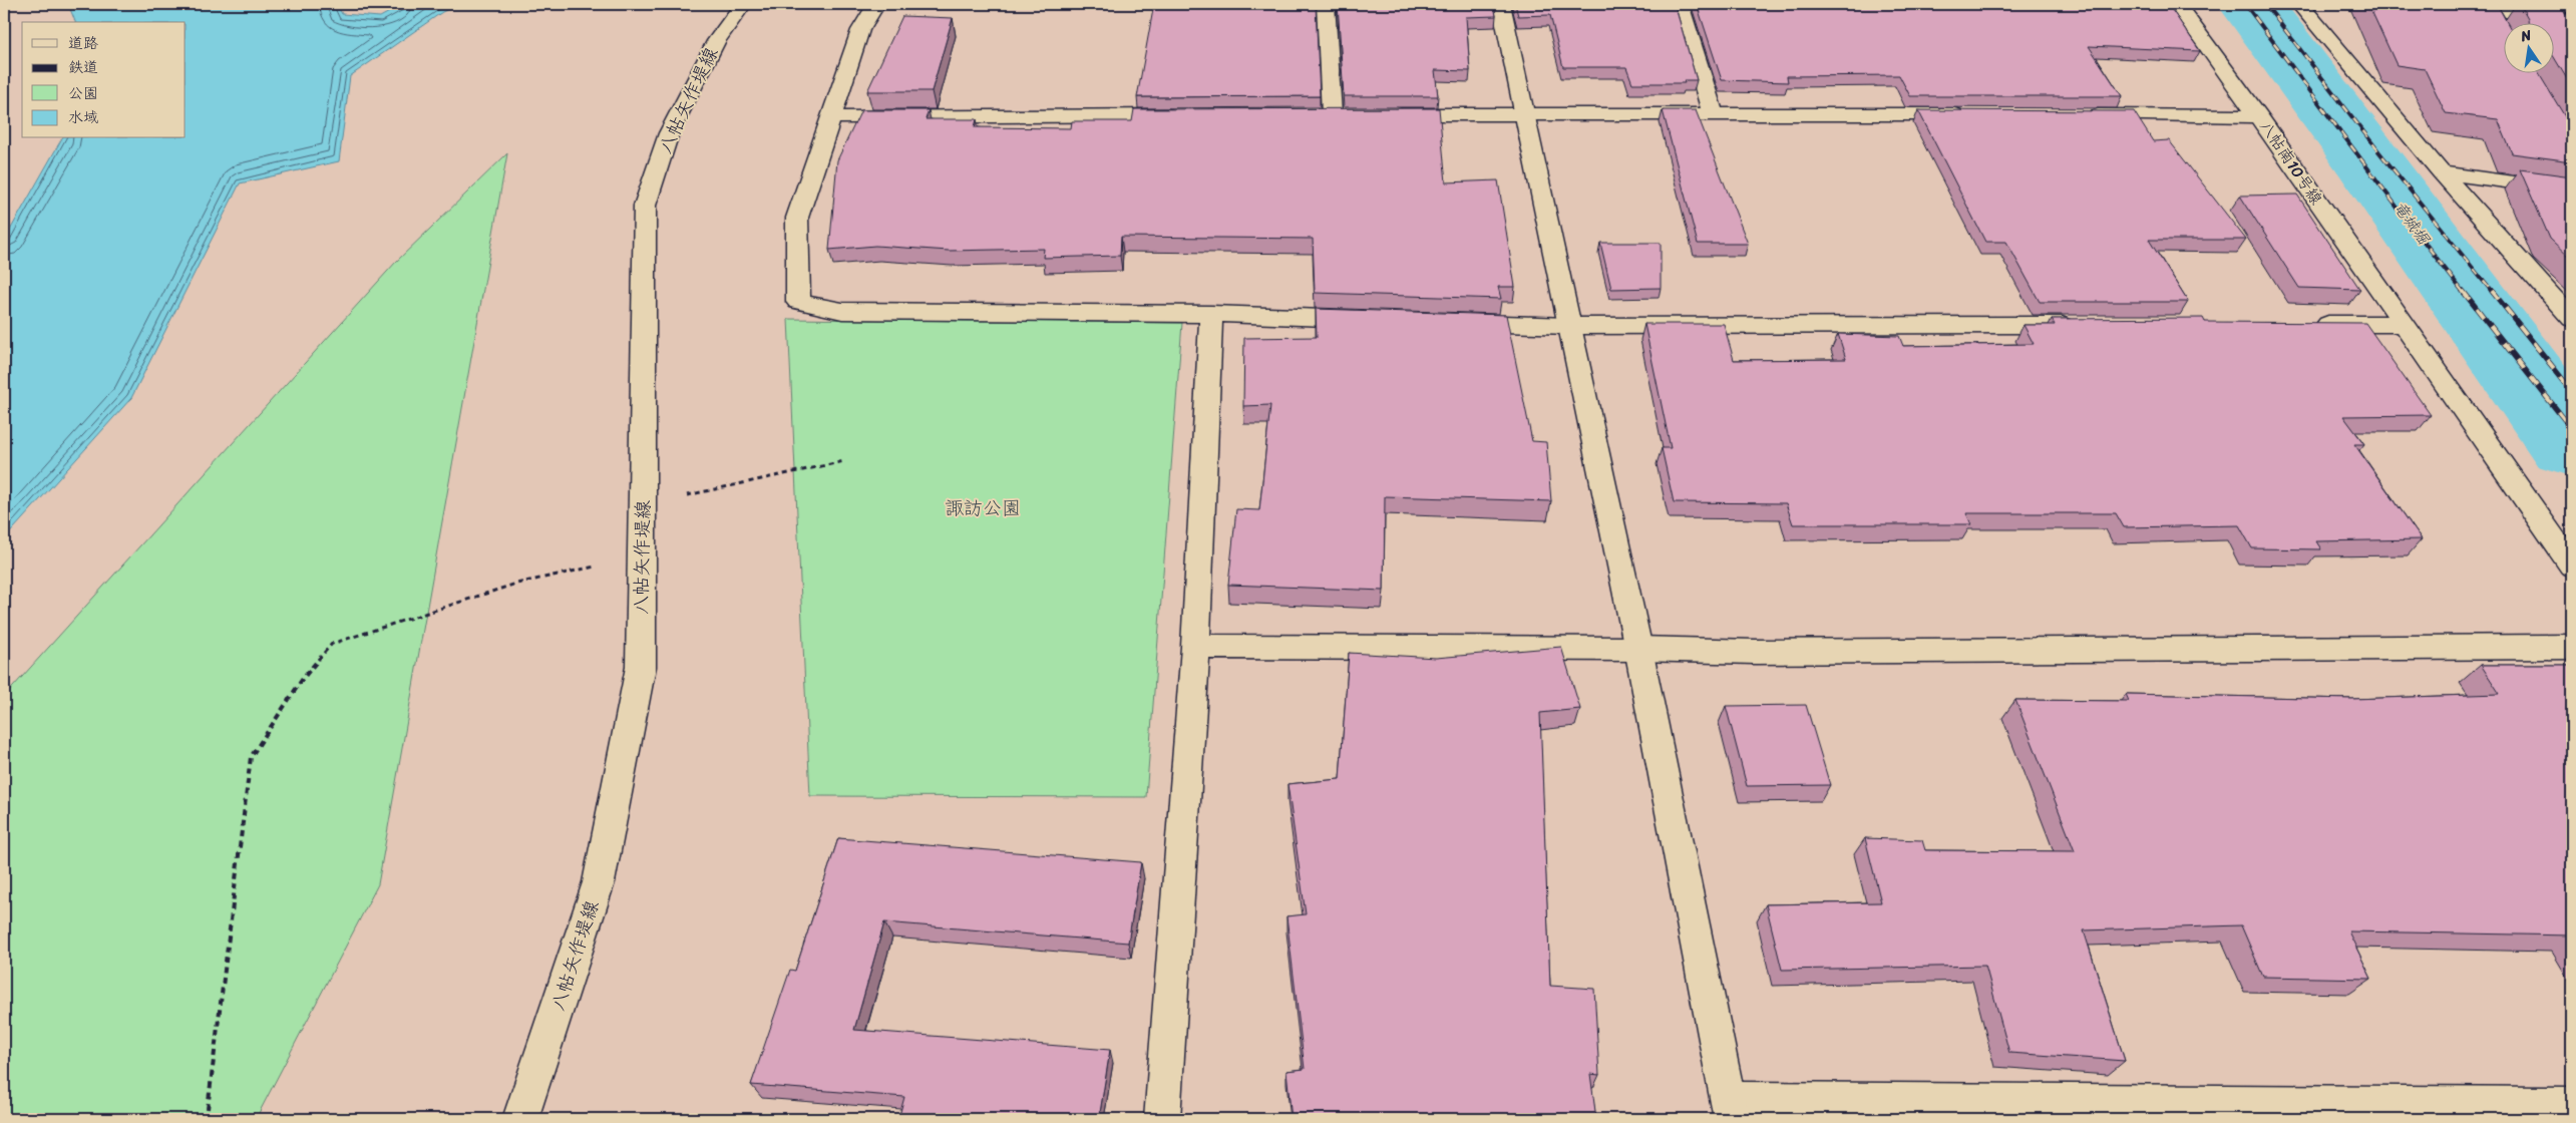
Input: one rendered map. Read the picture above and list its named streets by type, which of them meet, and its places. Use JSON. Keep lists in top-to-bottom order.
{
  "streets": {
    "street": ["八帖矢作堤線", "八帖南10号線"]
  },
  "water": ["竜城堀"],
  "parks": ["諏訪公園"],
  "legend": [
    "道路",
    "鉄道",
    "公園",
    "水域"
  ],
  "north": "top"
}
